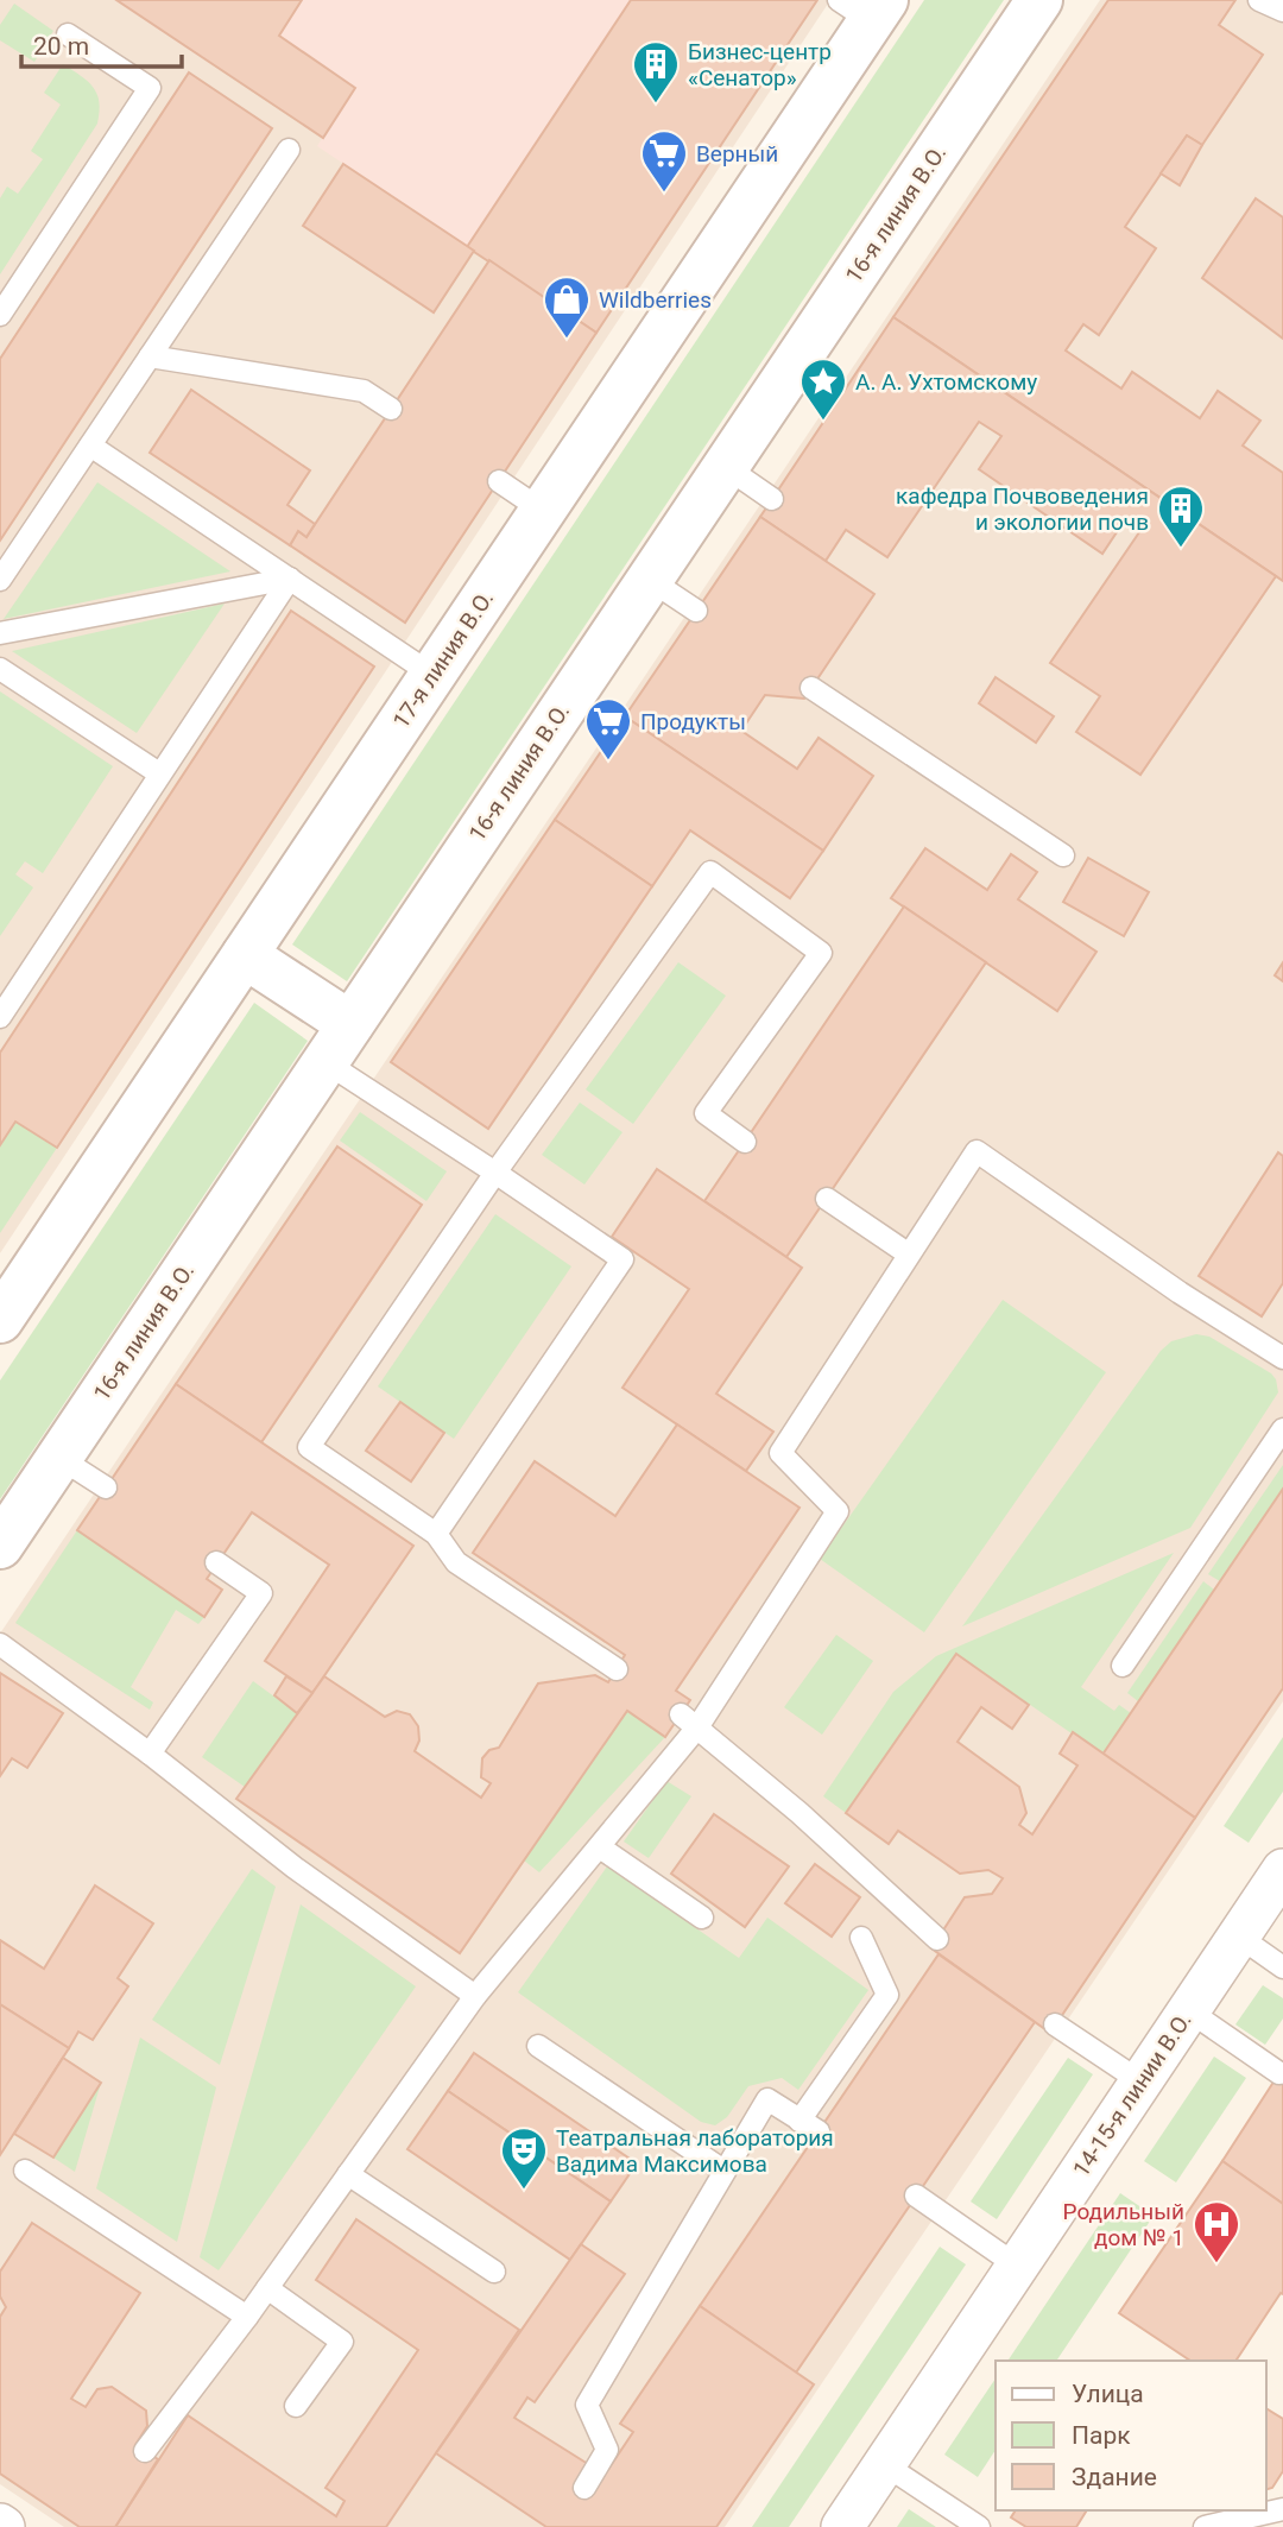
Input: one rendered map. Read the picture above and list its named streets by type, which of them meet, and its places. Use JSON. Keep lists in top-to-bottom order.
{
  "streets": {
    "street": ["16-я линия В.О.", "17-я линия В.О.", "14-15-я линии В.О."]
  },
  "places": {
    "building": ["Бизнес-центр «Сенатор»", "кафедра Почвоведения и экологии почв"],
    "supermarket": ["Верный", "Продукты"],
    "shop": ["Wildberries"],
    "place": ["А. А. Ухтомскому"],
    "theatre": ["Театральная лаборатория Вадима Максимова"],
    "hospital": ["Родильный дом № 1"]
  },
  "legend": ["Улица", "Парк", "Здание"],
  "scale_bar": "20 m"
}
